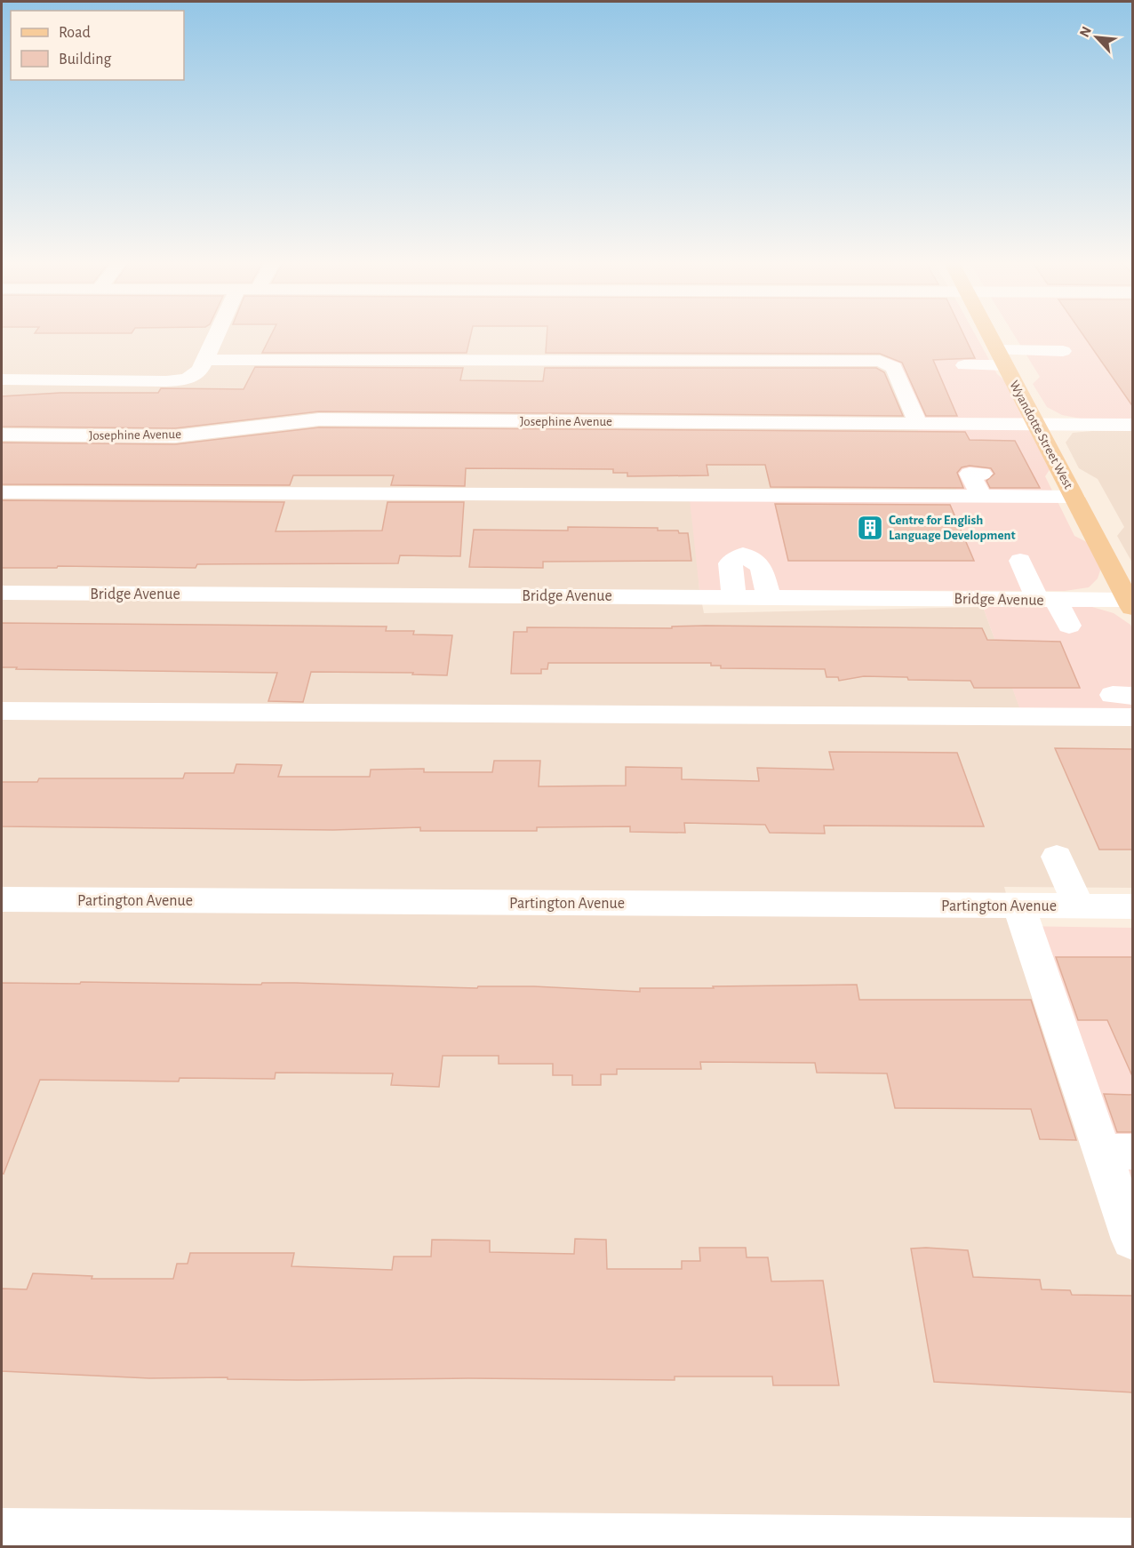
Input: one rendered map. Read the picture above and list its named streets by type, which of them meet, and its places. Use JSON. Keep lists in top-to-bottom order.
{
  "streets": {
    "main road": ["Wyandotte Street West"],
    "street": ["Josephine Avenue", "Bridge Avenue", "Partington Avenue"]
  },
  "crossings": [
    ["Josephine Avenue", "Wyandotte Street West"],
    ["Wyandotte Street West", "Bridge Avenue"]
  ],
  "places": {
    "building": ["Centre for English Language Development"]
  },
  "legend": ["Road", "Building"],
  "north": "top left"
}
